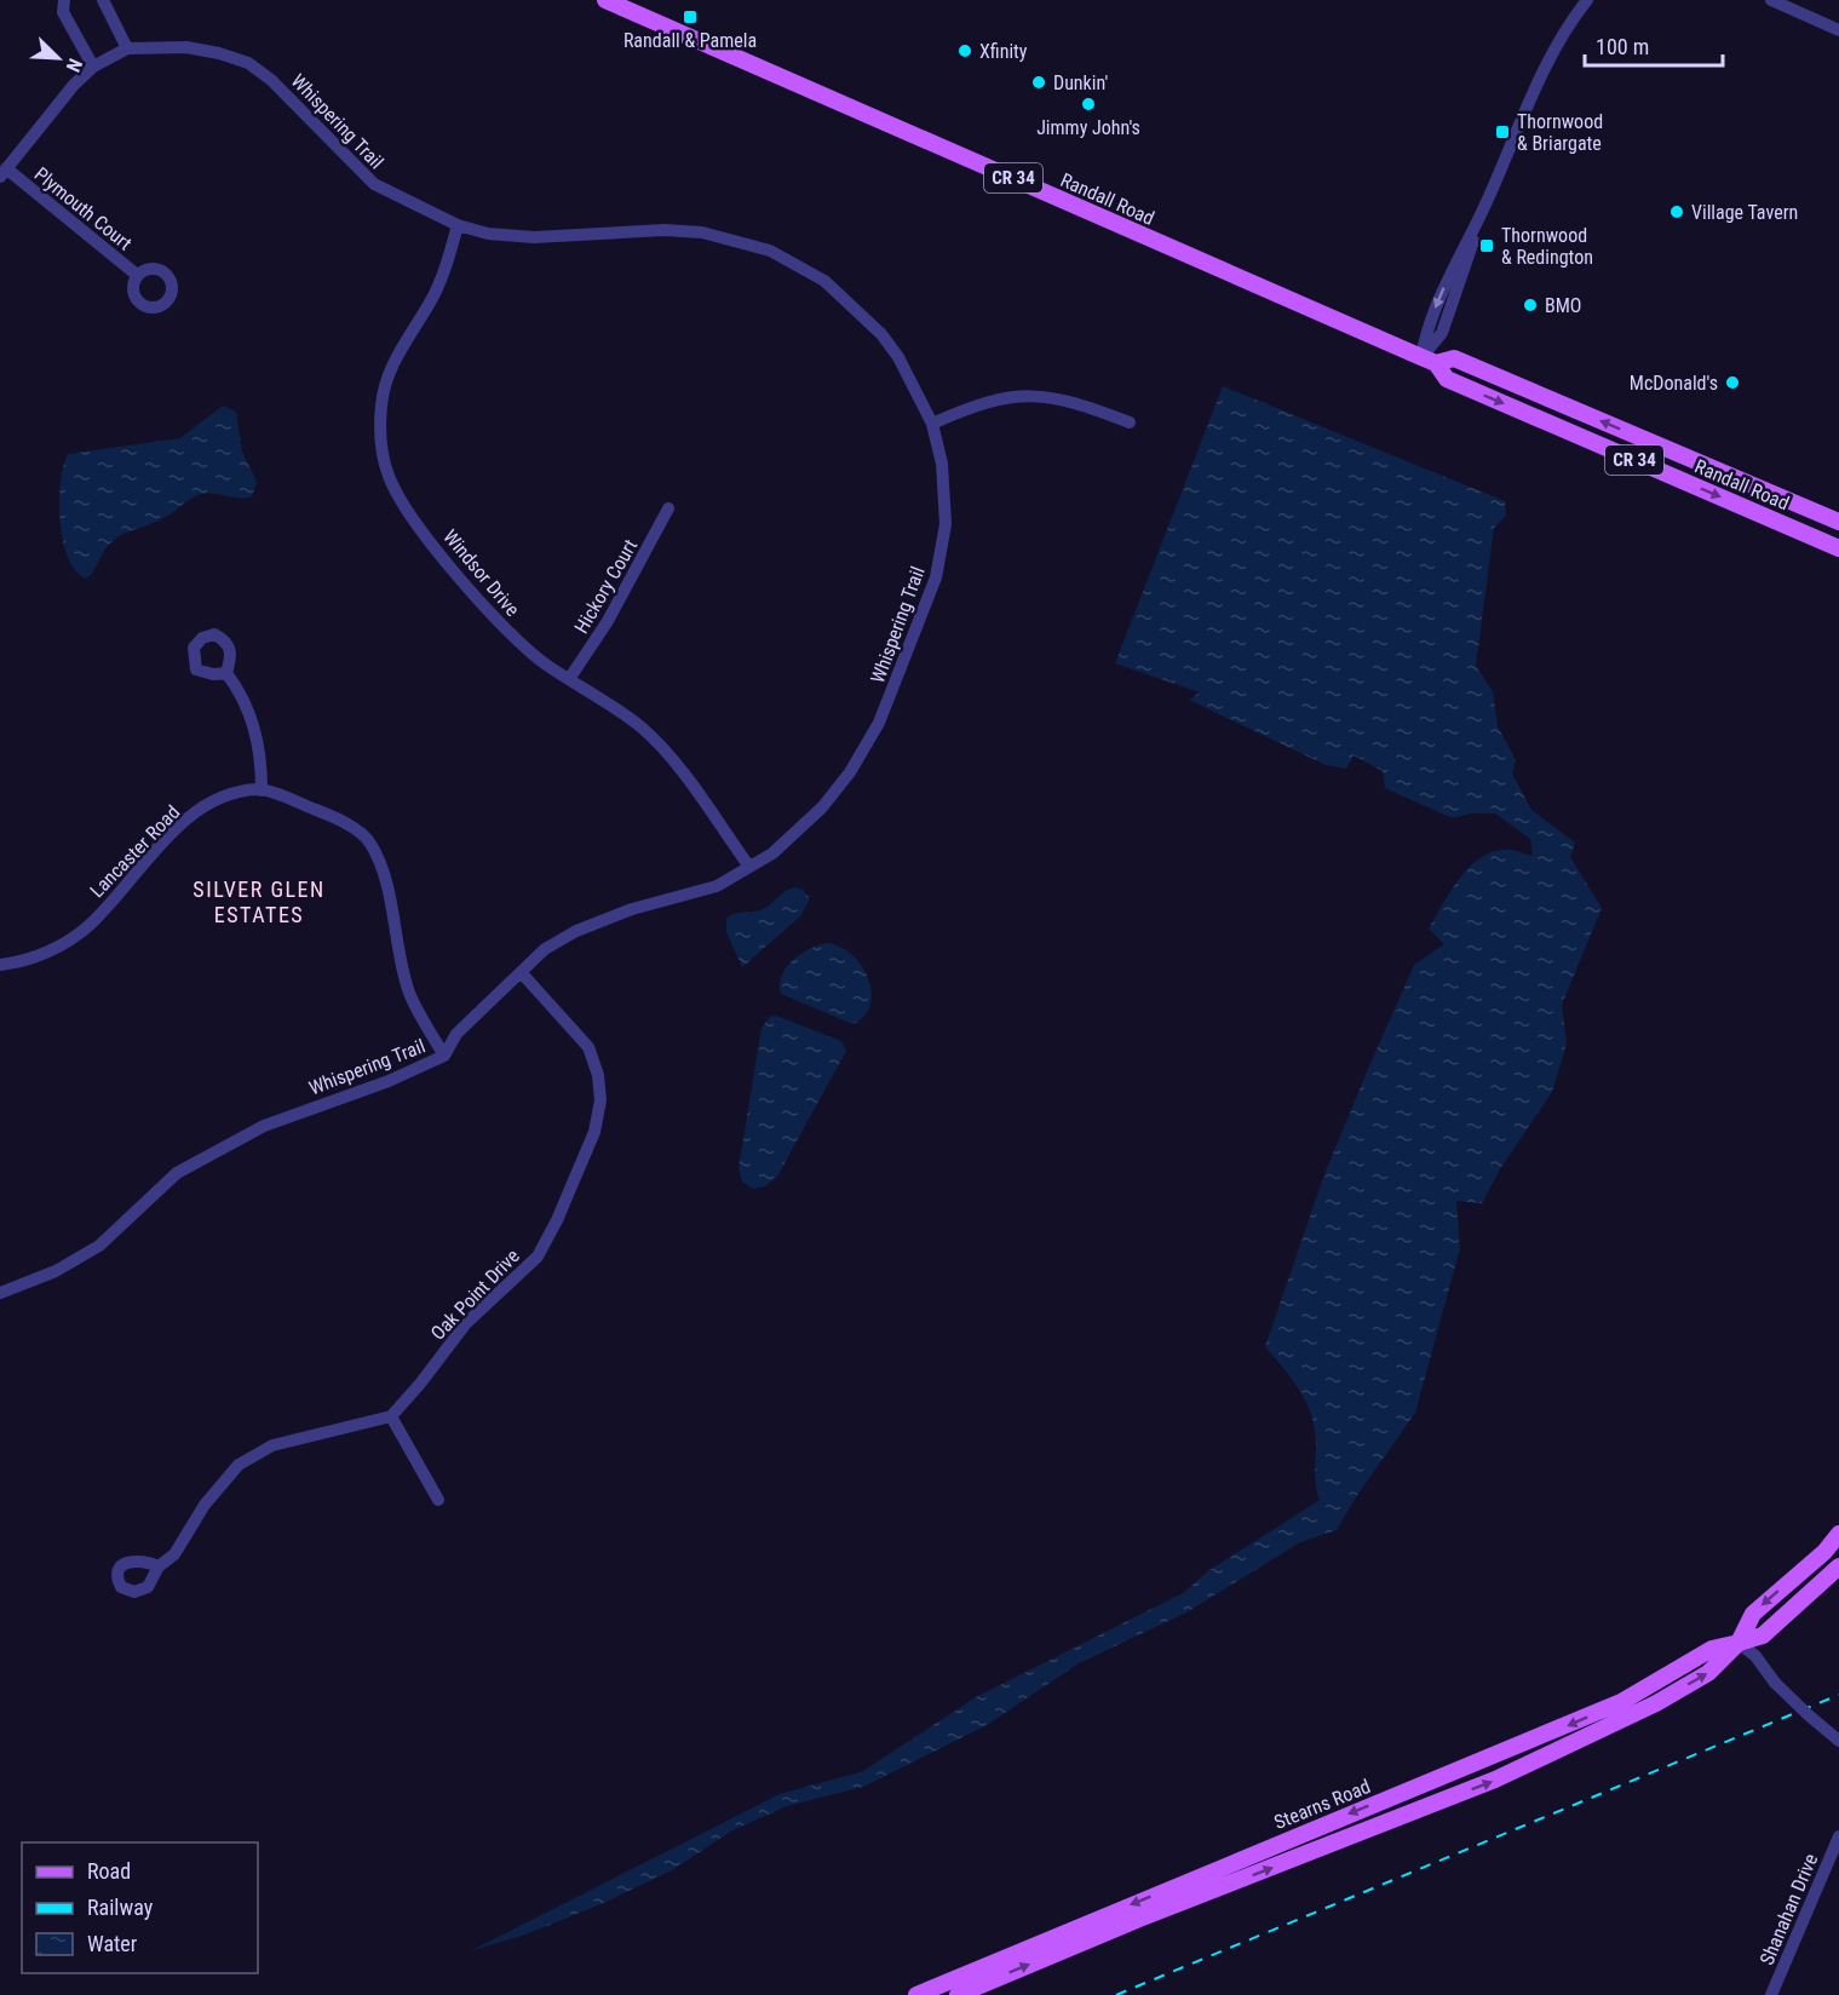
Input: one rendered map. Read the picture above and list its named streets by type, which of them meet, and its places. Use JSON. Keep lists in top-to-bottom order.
{
  "streets": {
    "main road": ["CR 34", "Randall Road", "Stearns Road"],
    "street": [
      "Whispering Trail",
      "Plymouth Court",
      "Windsor Drive",
      "Hickory Court",
      "Lancaster Road",
      "Oak Point Drive",
      "Shanahan Drive"
    ]
  },
  "crossings": [
    ["Whispering Trail", "Plymouth Court"],
    ["Whispering Trail", "Windsor Drive"],
    ["Whispering Trail", "Oak Point Drive"],
    ["Windsor Drive", "Hickory Court"]
  ],
  "districts": ["SILVER GLEN ESTATES"],
  "places": {
    "transit": ["Randall & Pamela", "Thornwood & Briargate", "Thornwood & Redington"],
    "other": [
      "Xfinity",
      "Dunkin'",
      "Jimmy John's",
      "Village Tavern",
      "BMO",
      "McDonald's"
    ]
  },
  "legend": ["Road", "Railway", "Water"],
  "scale_bar": "100 m",
  "north": "bottom right"
}
